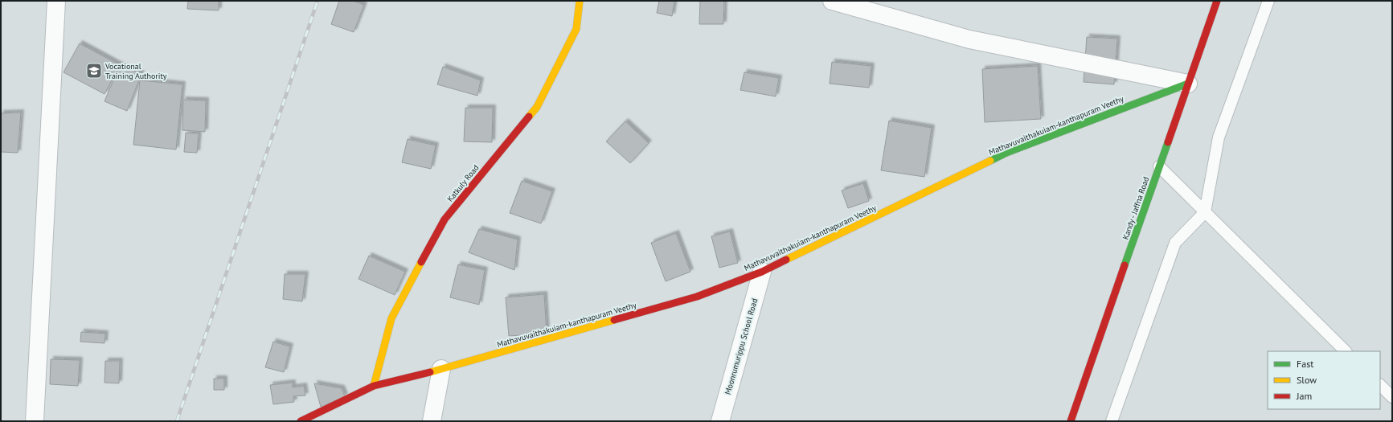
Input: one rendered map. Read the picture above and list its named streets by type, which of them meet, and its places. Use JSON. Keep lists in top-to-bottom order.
{
  "streets": {
    "main road": ["Mathavuvaithakuiam-kanthapuram Veethy", "Katkuly Road", "Kandy - Jaffna Road"],
    "street": ["Moonrumurippu School Road"]
  },
  "crossings": [
    ["Mathavuvaithakuiam-kanthapuram Veethy", "Katkuly Road"],
    ["Mathavuvaithakuiam-kanthapuram Veethy", "Kandy - Jaffna Road"],
    ["Mathavuvaithakuiam-kanthapuram Veethy", "Moonrumurippu School Road"]
  ],
  "places": {
    "school or university": ["Vocational Training Authority"]
  },
  "legend": ["Fast", "Slow", "Jam"]
}
